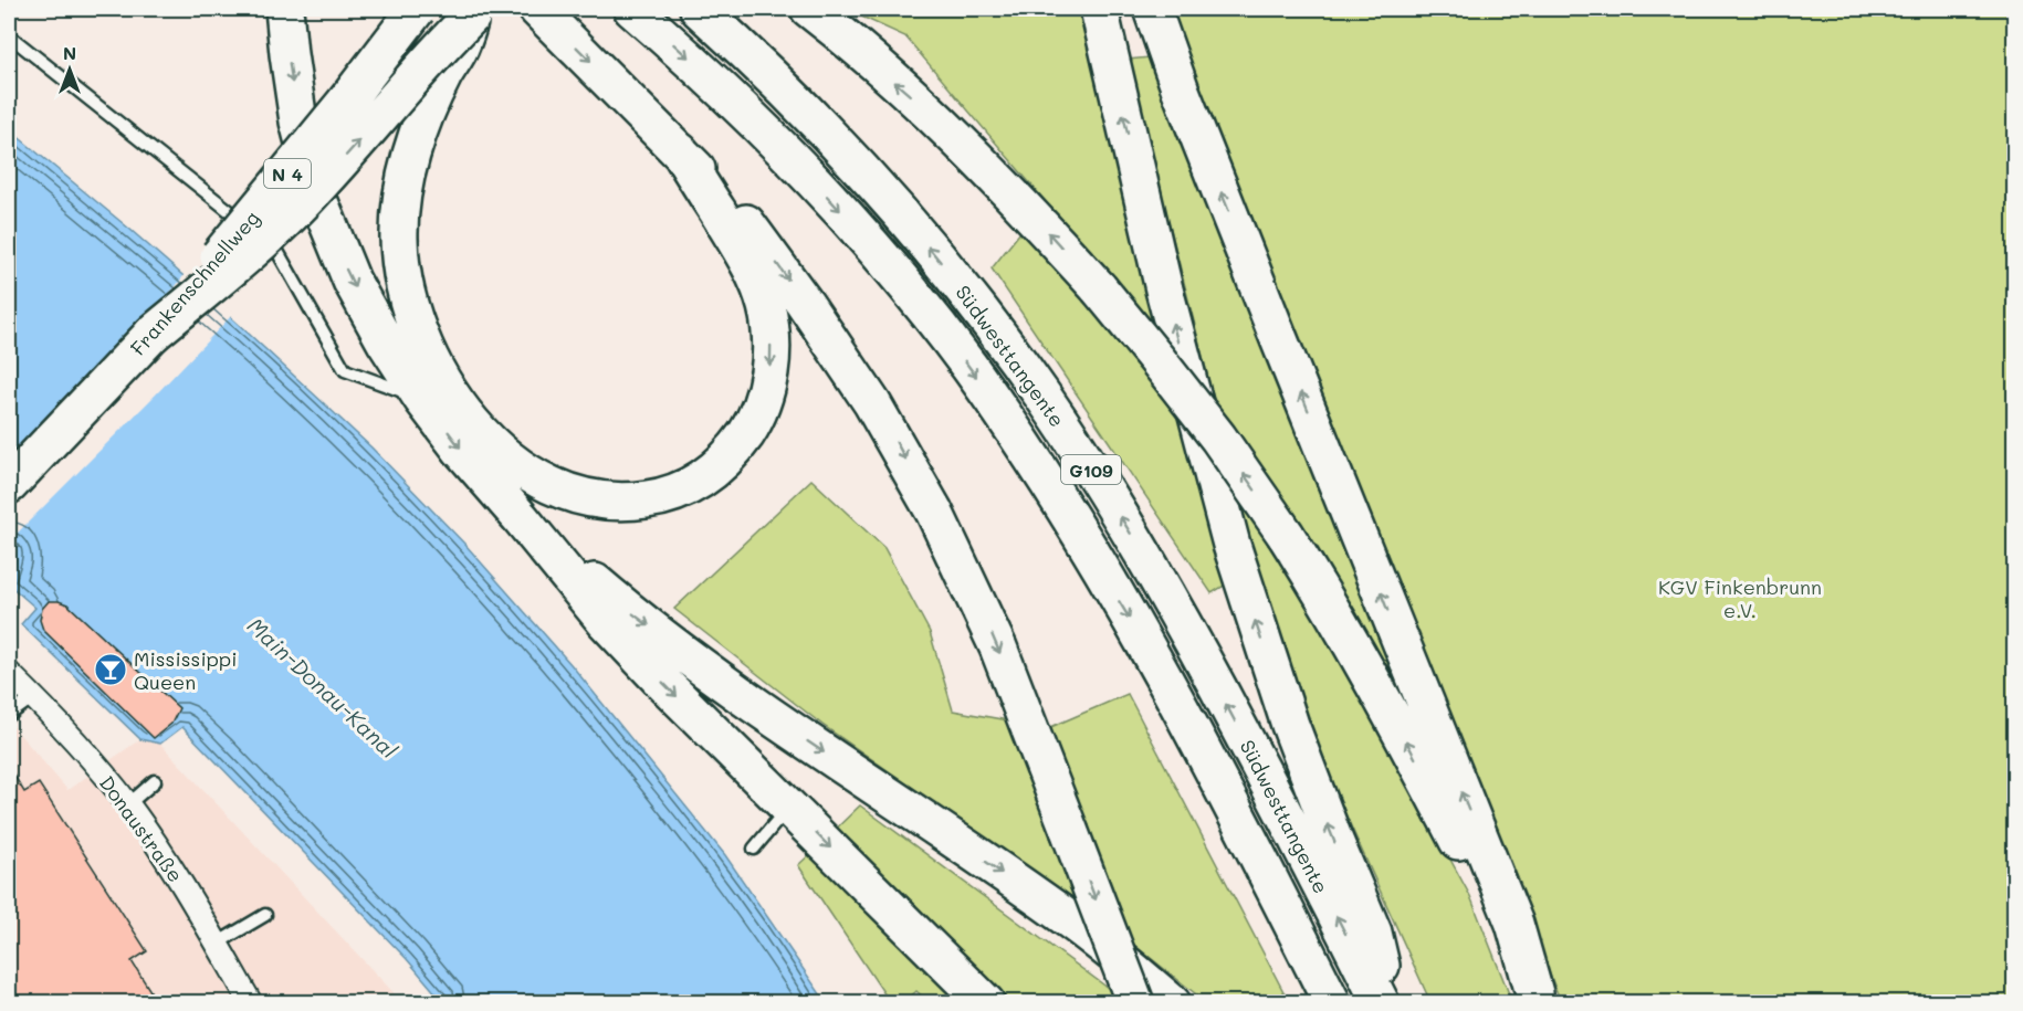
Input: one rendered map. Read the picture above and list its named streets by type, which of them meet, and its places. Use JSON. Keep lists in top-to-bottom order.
{
  "streets": {
    "highway": [
      "N 4",
      "Frankenschnellweg",
      "Südwesttangente",
      "G109"
    ],
    "street": ["Donaustraße"]
  },
  "water": ["Main-Donau-Kanal"],
  "parks": ["KGV Finkenbrunn e.V."],
  "places": {
    "bar": ["Mississippi Queen"]
  },
  "north": "top"
}
